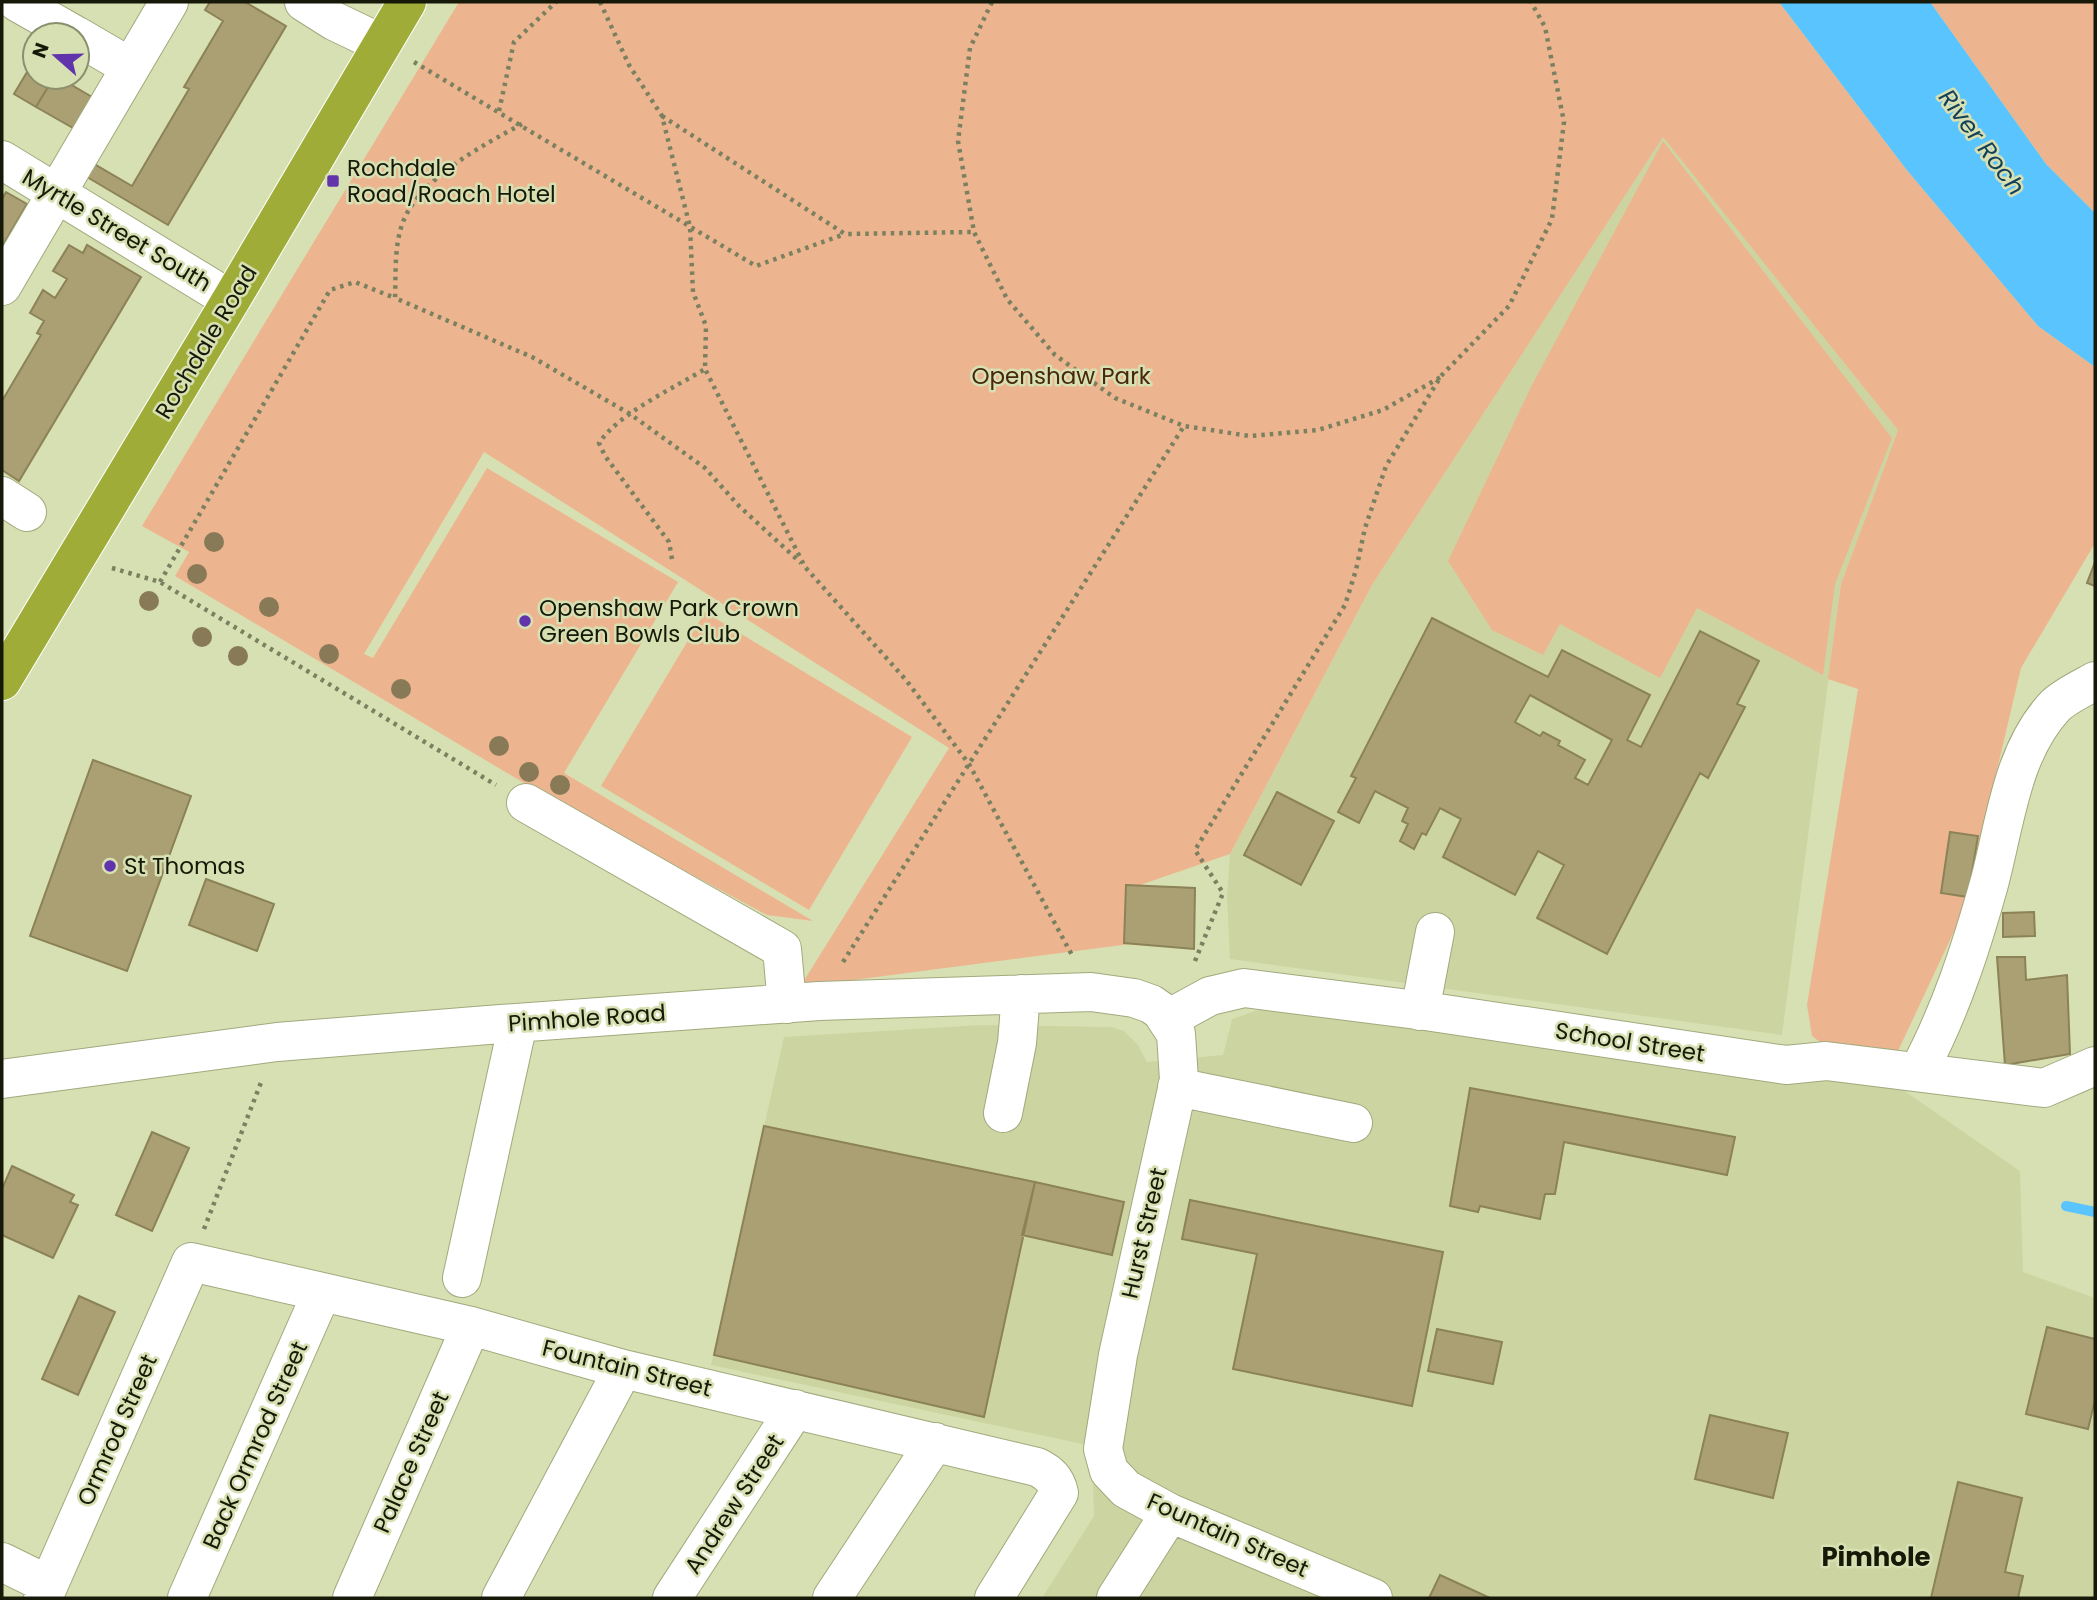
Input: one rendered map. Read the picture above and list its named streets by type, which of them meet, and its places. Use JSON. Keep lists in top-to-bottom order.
{
  "streets": {
    "highway": ["Rochdale Road"],
    "street": [
      "Myrtle Street South",
      "Pimhole Road",
      "School Street",
      "Hurst Street",
      "Fountain Street",
      "Ormrod Street",
      "Back Ormrod Street",
      "Palace Street",
      "Andrew Street"
    ]
  },
  "crossings": [
    ["Myrtle Street South", "Rochdale Road"],
    ["Pimhole Road", "School Street"],
    ["Pimhole Road", "Hurst Street"],
    ["School Street", "Hurst Street"],
    ["Hurst Street", "Fountain Street"],
    ["Fountain Street", "Ormrod Street"],
    ["Fountain Street", "Back Ormrod Street"],
    ["Fountain Street", "Palace Street"],
    ["Fountain Street", "Andrew Street"]
  ],
  "districts": ["Pimhole"],
  "water": ["River Roch"],
  "parks": ["Openshaw Park"],
  "places": {
    "transit": ["Rochdale Road/Roach Hotel"],
    "other": ["Openshaw Park Crown Green Bowls Club", "St Thomas"]
  },
  "north": "left"
}
